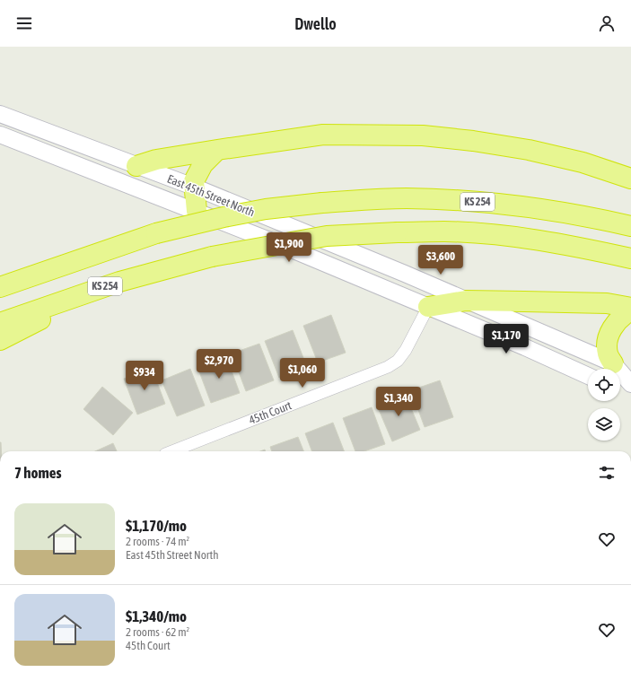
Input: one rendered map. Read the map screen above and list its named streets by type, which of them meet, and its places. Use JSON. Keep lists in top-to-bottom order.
{
  "streets": {
    "highway": ["KS 254"],
    "street": ["East 45th Street North", "45th Court"]
  },
  "crossings": [
    ["East 45th Street North", "45th Court"]
  ],
  "page": {
    "header": "Dwello",
    "price": [
      "$1,900",
      "$3,600",
      "$1,170",
      "$2,970",
      "$1,060",
      "$934",
      "$1,340"
    ],
    "heading": "7 homes",
    "list": [
      {
        "name": "$1,170/mo",
        "note": "2 rooms · 74 m² · East 45th Street North"
      },
      {
        "name": "$1,340/mo",
        "note": "2 rooms · 62 m² · 45th Court"
      }
    ]
  }
}
